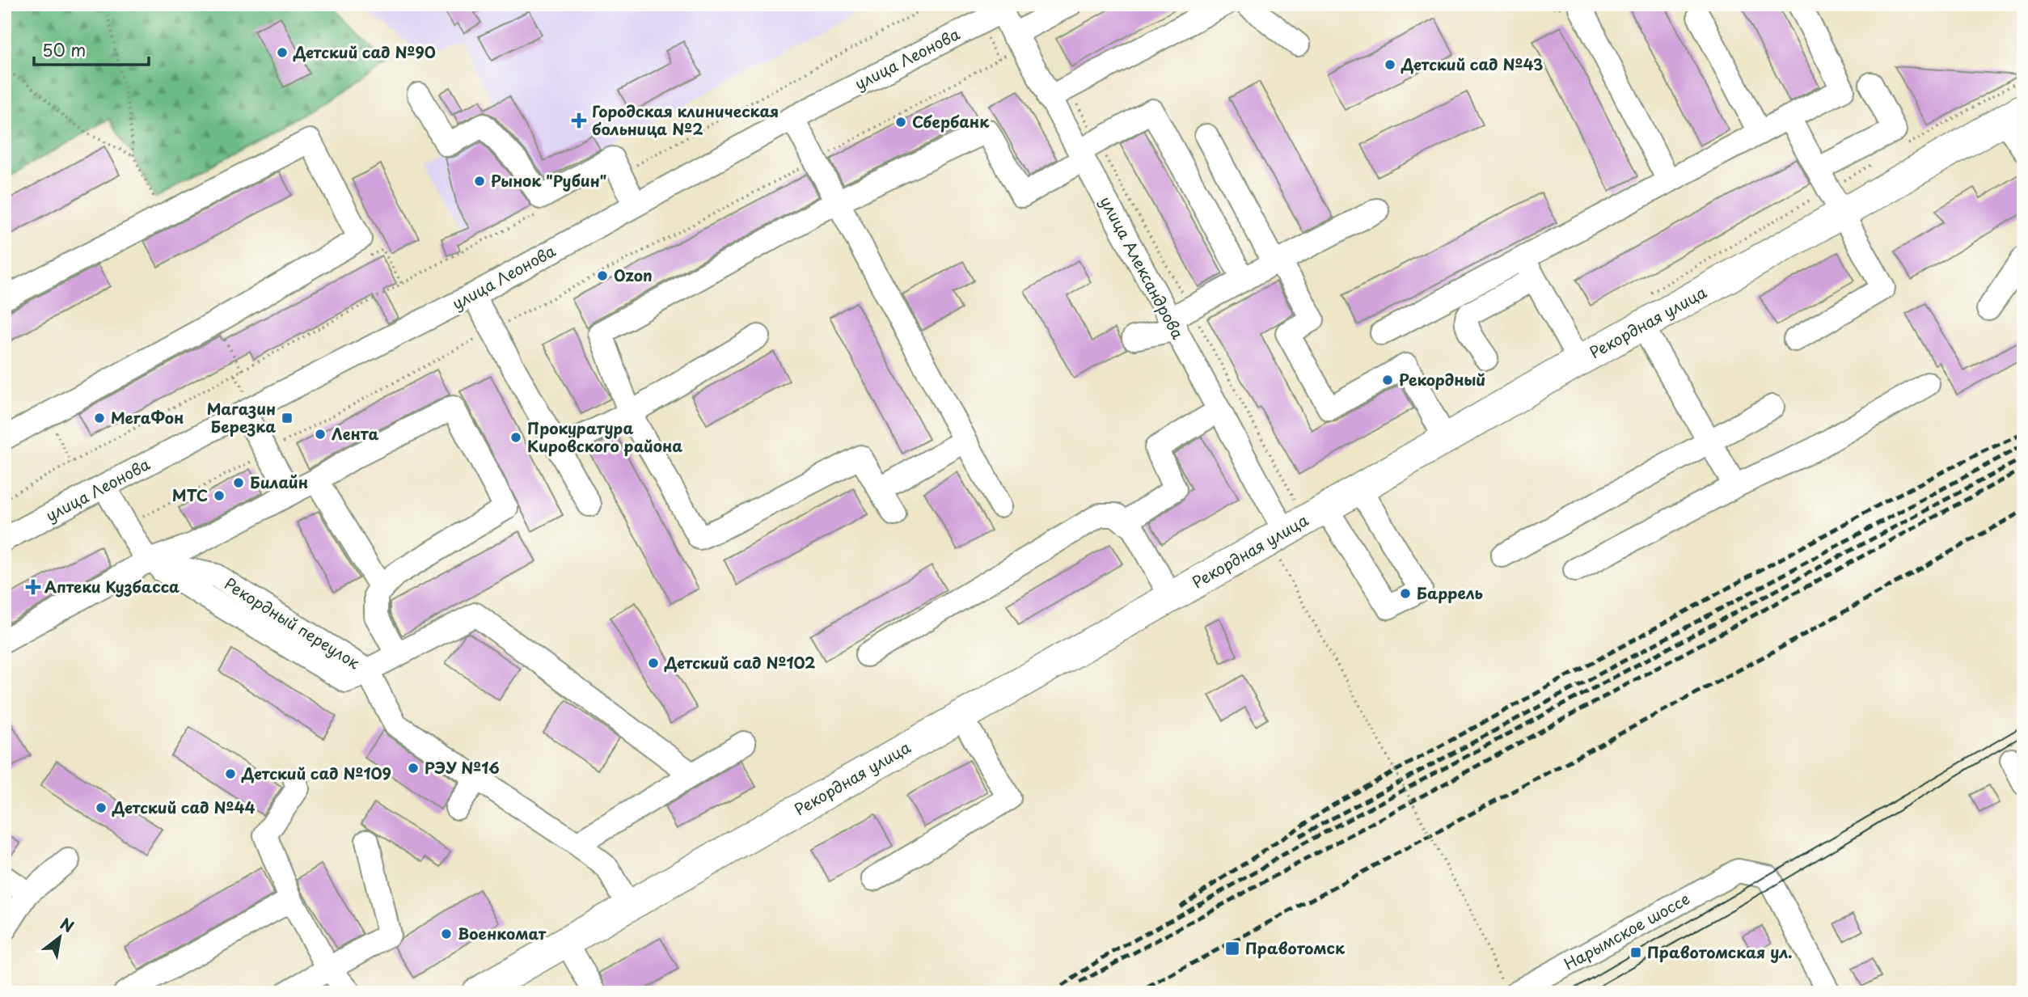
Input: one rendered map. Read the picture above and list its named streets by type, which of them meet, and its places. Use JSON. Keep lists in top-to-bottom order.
{
  "streets": {
    "main road": ["Рекордная улица"],
    "street": [
      "улица Леонова",
      "улица Александрова",
      "Рекордный переулок",
      "Нарымское шоссе"
    ]
  },
  "crossings": [
    ["улица Леонова", "улица Александрова"],
    ["улица Александрова", "Рекордная улица"],
    ["Рекордная улица", "Рекордный переулок"]
  ],
  "places": {
    "other": [
      "Детский сад №90",
      "Детский сад №43",
      "Сбербанк",
      "Рынок \"Рубин\"",
      "Ozon",
      "Рекордный",
      "МегаФон",
      "Лента",
      "Прокуратура Кировского района",
      "Билайн",
      "МТС",
      "Баррель",
      "Детский сад №102",
      "РЭУ №16",
      "Детский сад №109",
      "Детский сад №44",
      "Военкомат"
    ],
    "health": ["Городская клиническая больница №2", "Аптеки Кузбасса"],
    "transit": ["Магазин Березка", "Правотомск", "Правотомская ул."]
  },
  "scale_bar": "50 m",
  "north": "top right"
}
